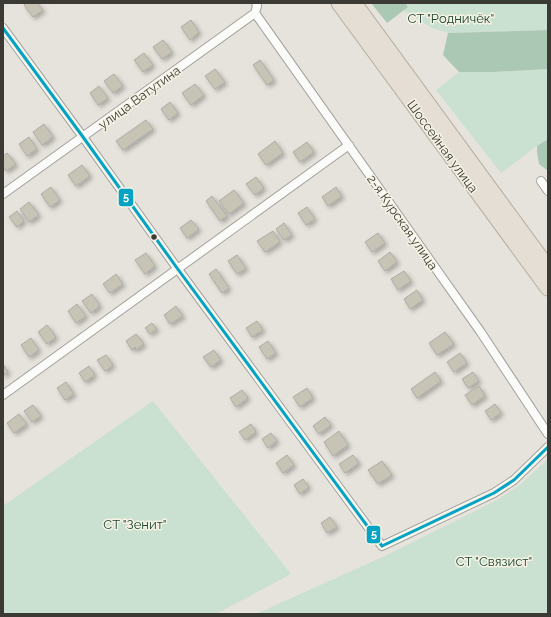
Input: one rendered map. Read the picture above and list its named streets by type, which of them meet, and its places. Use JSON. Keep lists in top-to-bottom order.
{
  "streets": {
    "highway": ["Шоссейная улица"],
    "street": ["улица Ватутина", "2-я Курская улица"]
  },
  "crossings": [
    ["улица Ватутина", "2-я Курская улица"]
  ],
  "parks": ["СТ \"Родничёк\"", "СТ \"Зенит\"", "СТ \"Связист\""],
  "lines": ["transit line 5"]
}
